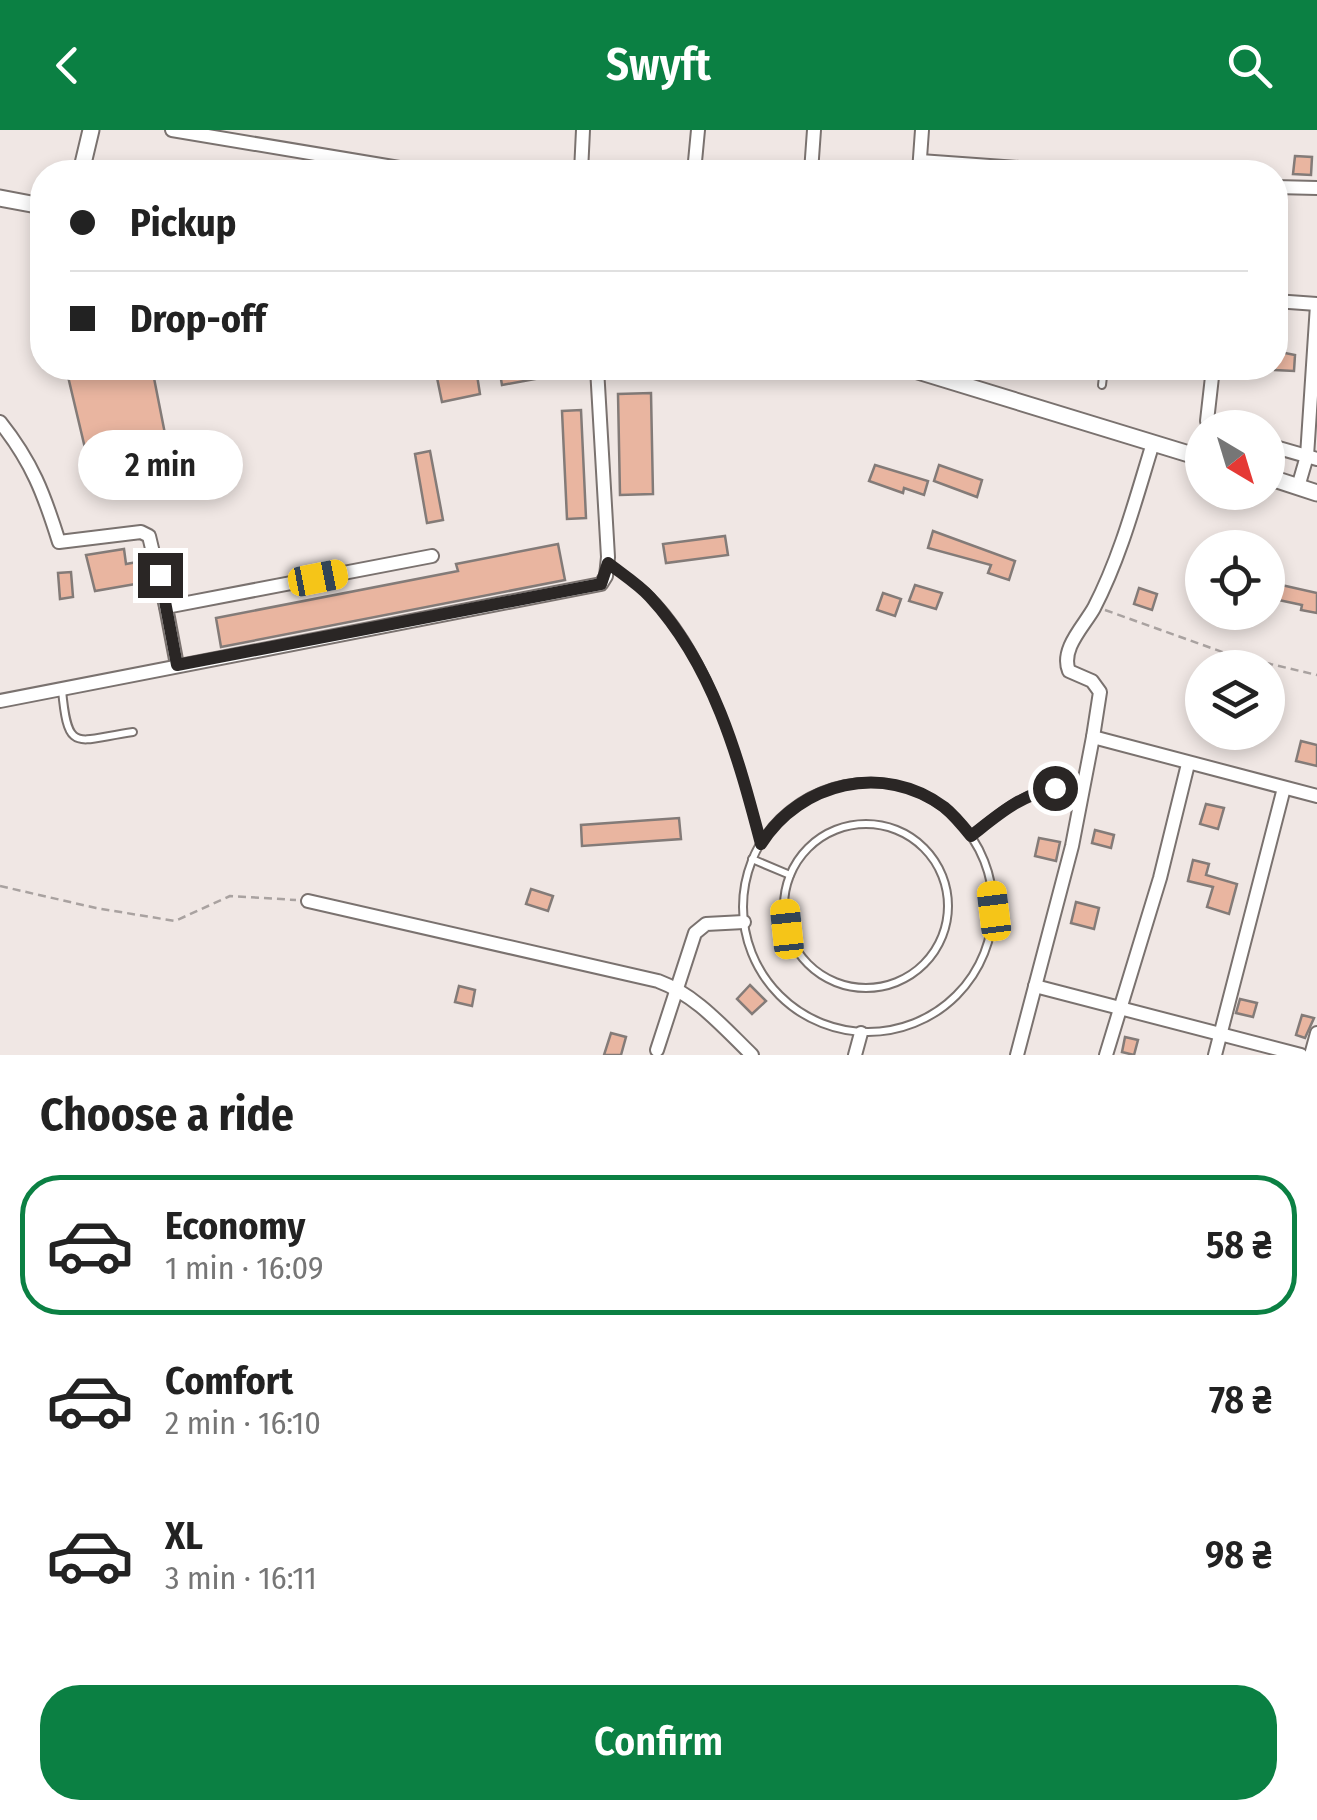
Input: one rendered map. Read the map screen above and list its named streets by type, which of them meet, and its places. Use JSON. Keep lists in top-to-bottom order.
{
  "north": "bottom right",
  "page": {
    "header": "Swyft",
    "banner": ["Pickup", "Drop-off"],
    "bubble": "2 min",
    "heading": "Choose a ride",
    "list": [
      {
        "name": "Economy",
        "note": "1 min · 16:09",
        "value": "58 ₴"
      },
      {
        "name": "Comfort",
        "note": "2 min · 16:10",
        "value": "78 ₴"
      },
      {
        "name": "XL",
        "note": "3 min · 16:11",
        "value": "98 ₴"
      }
    ],
    "buttons": "Confirm"
  }
}
